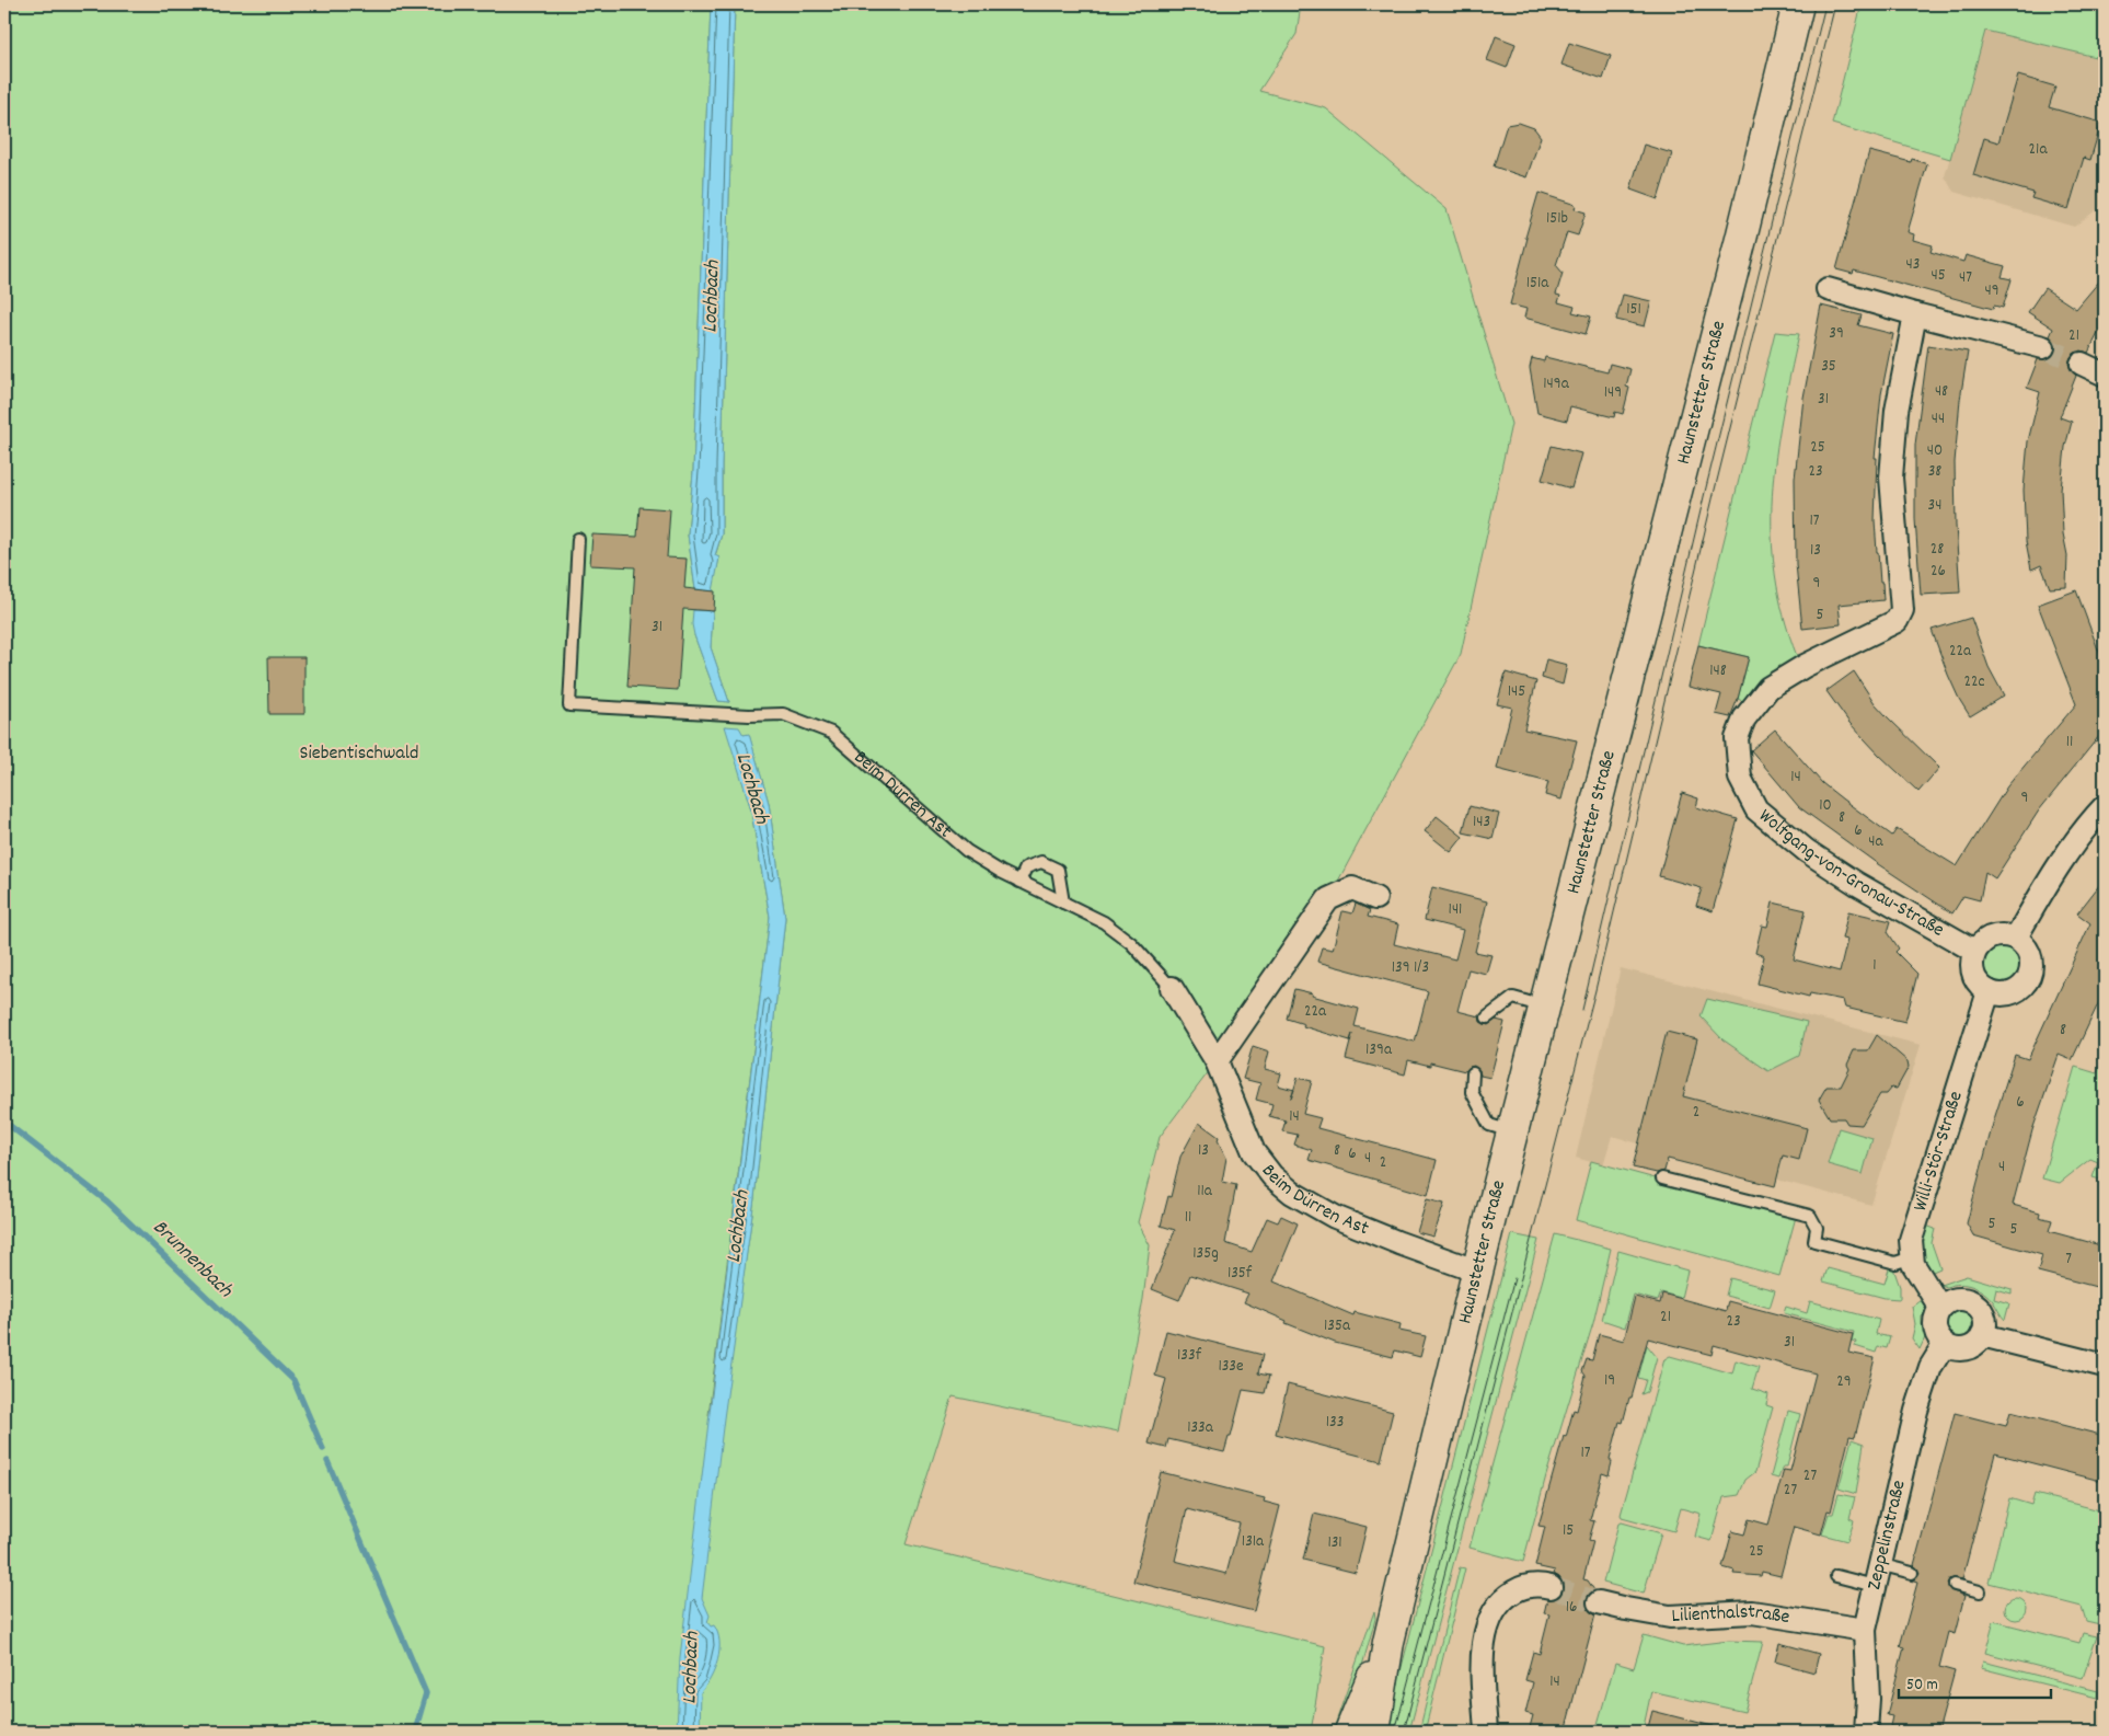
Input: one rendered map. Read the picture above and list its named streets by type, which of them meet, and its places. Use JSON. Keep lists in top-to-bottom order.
{
  "streets": {
    "main road": ["Haunstetter Straße"],
    "street": [
      "Beim Dürren Ast",
      "Wolfgang-von-Gronau-Straße",
      "Willi-Stör-Straße",
      "Zeppelinstraße",
      "Lilienthalstraße"
    ]
  },
  "crossings": [
    ["Haunstetter Straße", "Beim Dürren Ast"],
    ["Wolfgang-von-Gronau-Straße", "Willi-Stör-Straße"],
    ["Willi-Stör-Straße", "Zeppelinstraße"],
    ["Zeppelinstraße", "Lilienthalstraße"]
  ],
  "water": ["Lochbach", "Brunnenbach"],
  "parks": ["Siebentischwald"],
  "house_numbers": [
    "21a",
    "151b",
    "43",
    "45",
    "47",
    "151a",
    "49",
    "151",
    "39",
    "21",
    "35",
    "149a",
    "48",
    "149",
    "31",
    "44",
    "25",
    "40",
    "23",
    "38",
    "34",
    "17",
    "28",
    "13",
    "26",
    "9",
    "5",
    "31",
    "22a",
    "148",
    "22c",
    "145",
    "11",
    "14",
    "9",
    "10",
    "8",
    "143",
    "6",
    "4a",
    "141",
    "1",
    "139 1/3",
    "22a",
    "8",
    "139a",
    "6",
    "2",
    "14",
    "13",
    "8",
    "6",
    "4",
    "2",
    "4",
    "11a",
    "11",
    "5",
    "5",
    "135g",
    "7",
    "135f",
    "21",
    "23",
    "135a",
    "31",
    "133f",
    "133e",
    "19",
    "29",
    "133",
    "133a",
    "17",
    "27",
    "27",
    "15",
    "131a",
    "131",
    "25",
    "16",
    "14"
  ],
  "scale_bar": "50 m"
}
